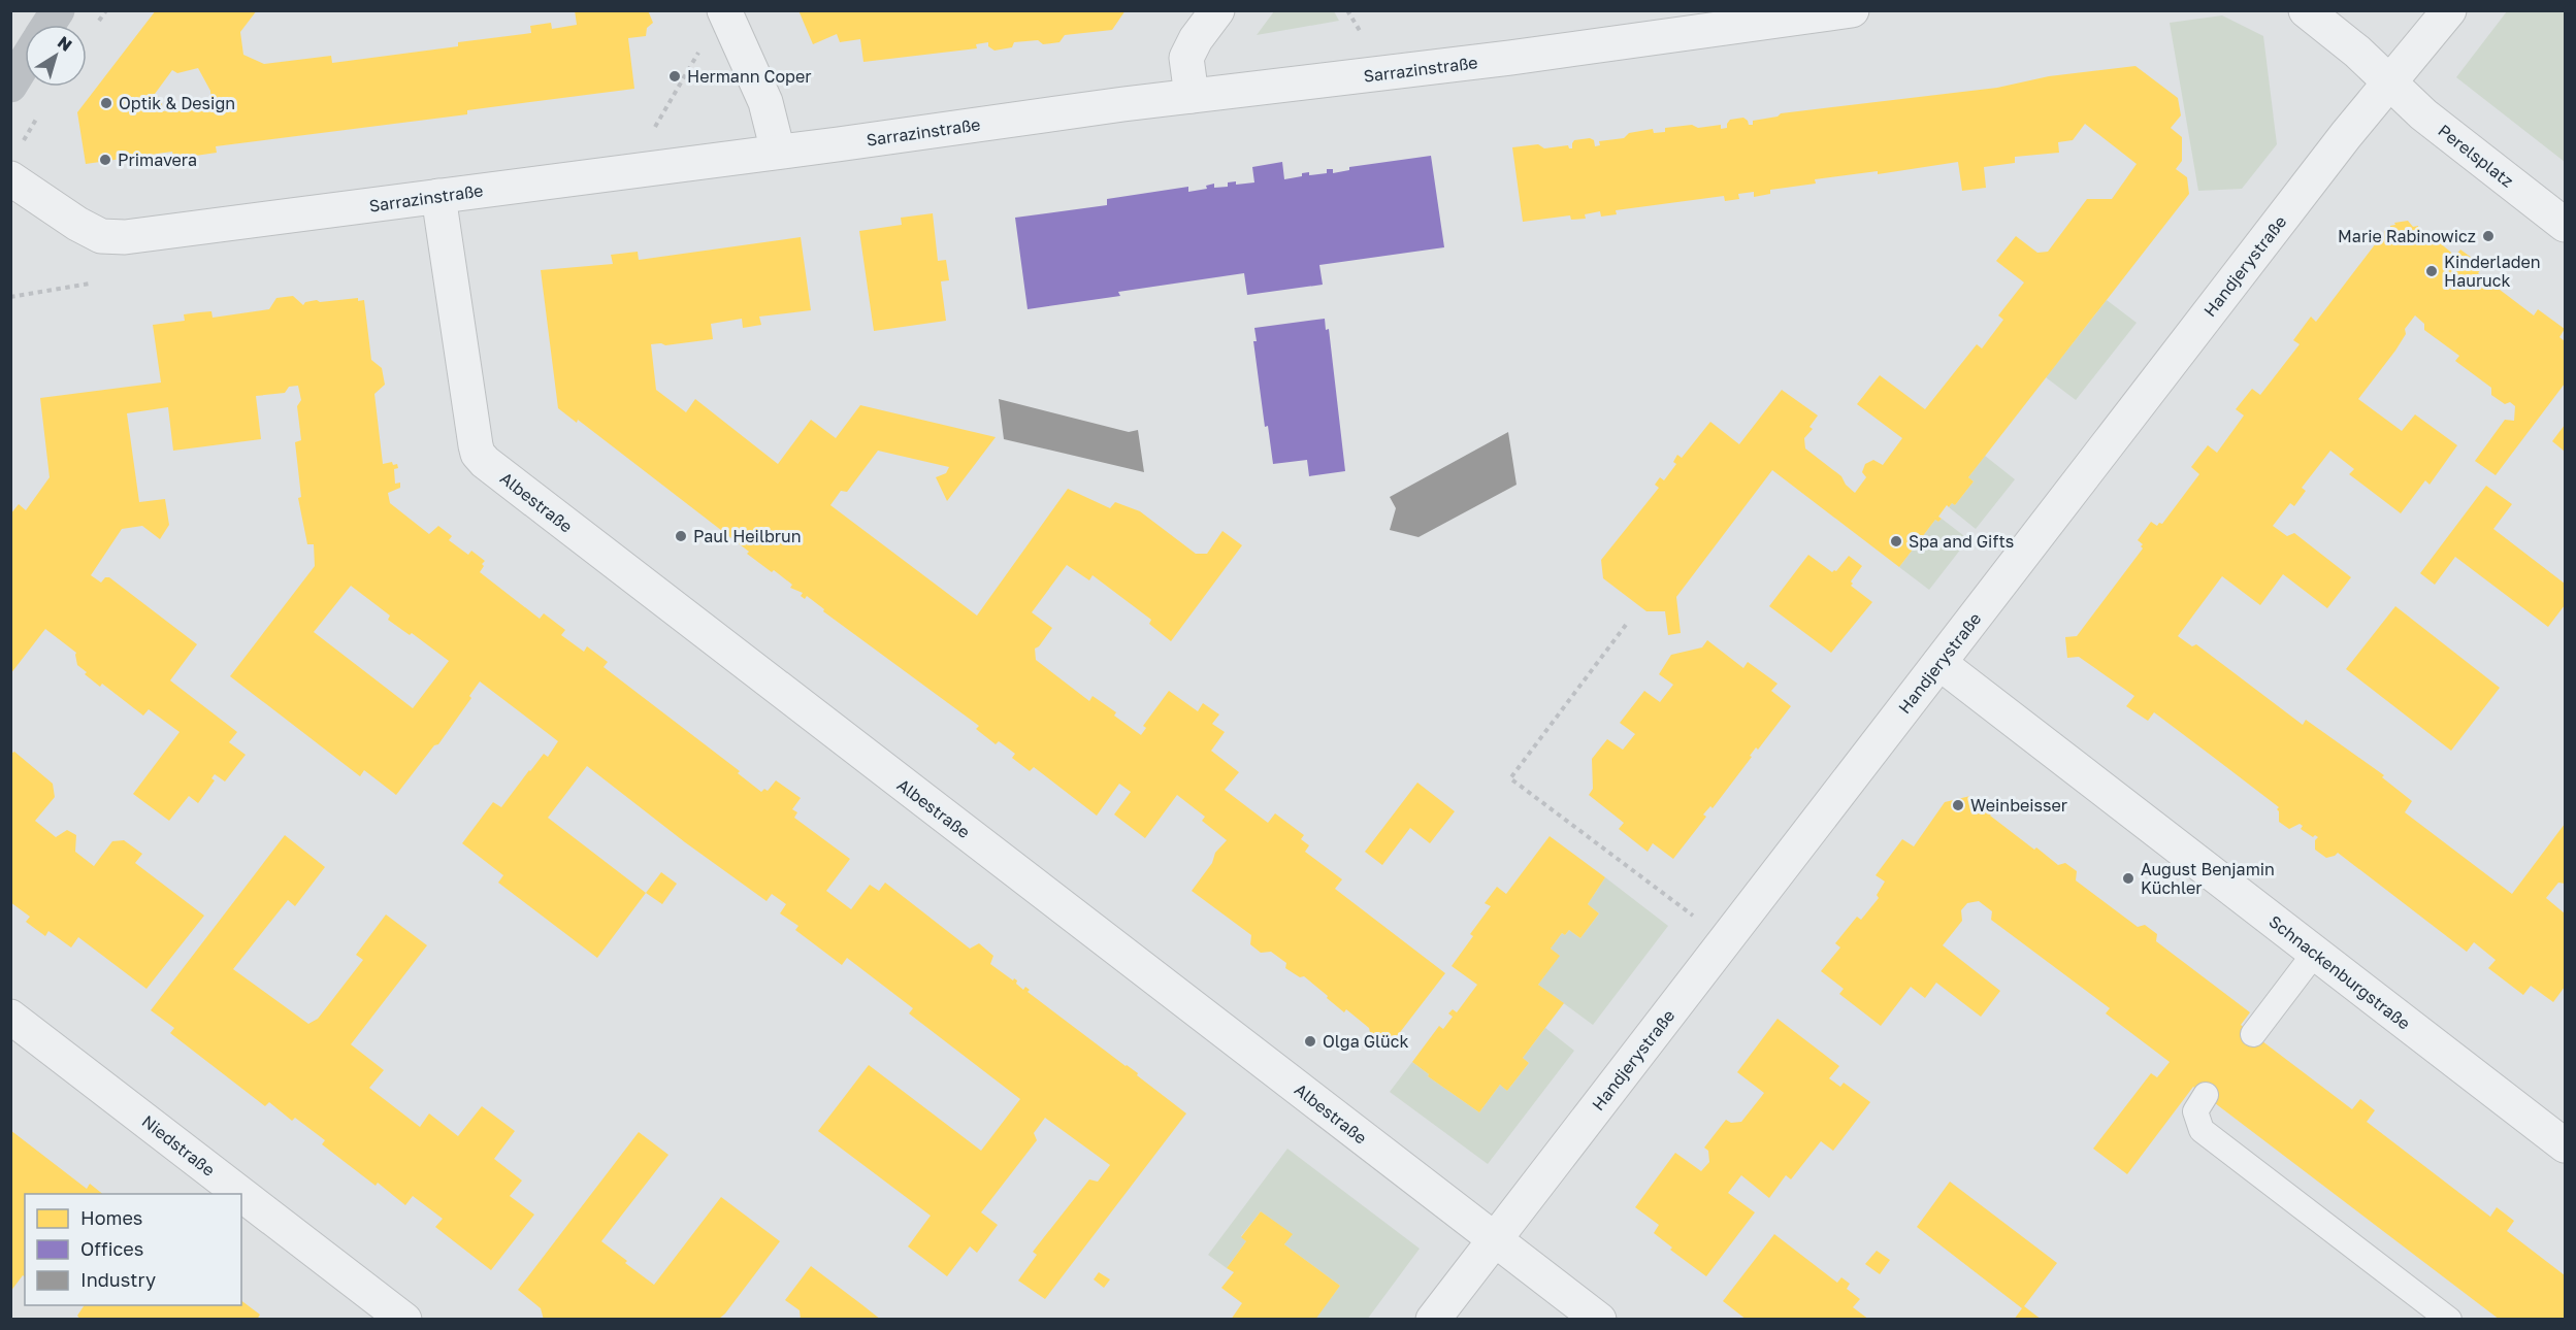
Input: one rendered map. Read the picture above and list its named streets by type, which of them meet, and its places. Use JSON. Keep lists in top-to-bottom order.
{
  "streets": {
    "street": [
      "Sarrazinstraße",
      "Perelsplatz",
      "Handjerystraße",
      "Albestraße",
      "Schnackenburgstraße",
      "Niedstraße"
    ]
  },
  "crossings": [
    ["Sarrazinstraße", "Albestraße"],
    ["Perelsplatz", "Handjerystraße"],
    ["Handjerystraße", "Albestraße"],
    ["Handjerystraße", "Schnackenburgstraße"]
  ],
  "places": [
    "Hermann Coper",
    "Optik & Design",
    "Primavera",
    "Marie Rabinowicz",
    "Kinderladen Hauruck",
    "Paul Heilbrun",
    "Spa and Gifts",
    "Weinbeisser",
    "August Benjamin Küchler",
    "Olga Glück"
  ],
  "legend": ["Homes", "Offices", "Industry"],
  "north": "top right"
}
